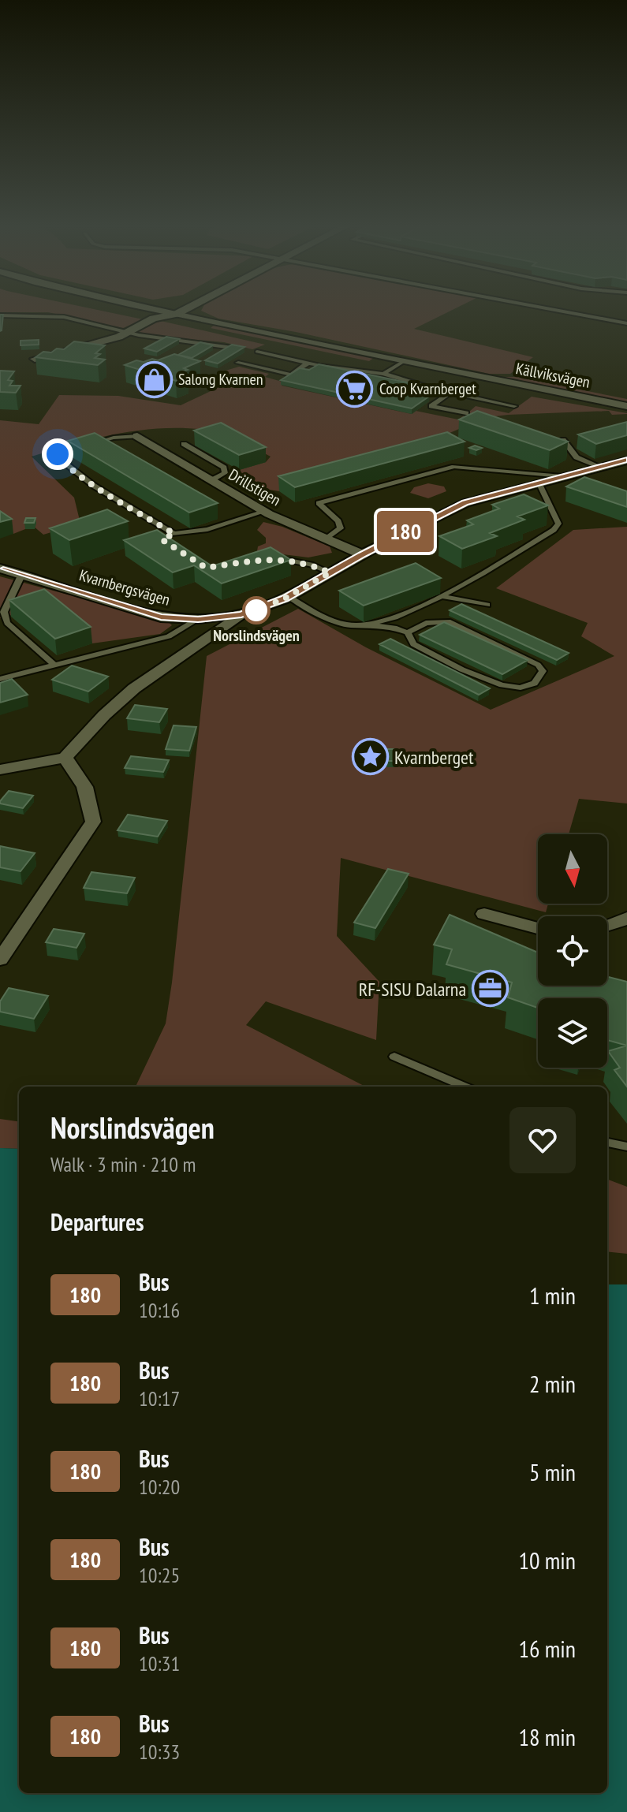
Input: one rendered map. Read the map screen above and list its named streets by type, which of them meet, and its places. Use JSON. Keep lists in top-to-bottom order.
{
  "streets": {
    "street": ["Källviksvägen", "Drillstigen", "Kvarnbergsvägen"]
  },
  "crossings": [
    ["Drillstigen", "Kvarnbergsvägen"]
  ],
  "places": {
    "shop": ["Salong Kvarnen"],
    "supermarket": ["Coop Kvarnberget"],
    "other": ["Norslindsvägen"],
    "place": ["Kvarnberget"],
    "office": ["RF-SISU Dalarna"]
  },
  "lines": ["bus line 180"],
  "north": "bottom",
  "page": {
    "on_map": "180",
    "heading": [
      ["Norslindsvägen", "Walk · 3 min · 210 m"],
      "Departures"
    ],
    "list": [
      {
        "mark": "180",
        "name": "Bus",
        "note": "10:16",
        "value": "1 min"
      },
      {
        "mark": "180",
        "name": "Bus",
        "note": "10:17",
        "value": "2 min"
      },
      {
        "mark": "180",
        "name": "Bus",
        "note": "10:20",
        "value": "5 min"
      },
      {
        "mark": "180",
        "name": "Bus",
        "note": "10:25",
        "value": "10 min"
      },
      {
        "mark": "180",
        "name": "Bus",
        "note": "10:31",
        "value": "16 min"
      },
      {
        "mark": "180",
        "name": "Bus",
        "note": "10:33",
        "value": "18 min"
      }
    ]
  }
}
